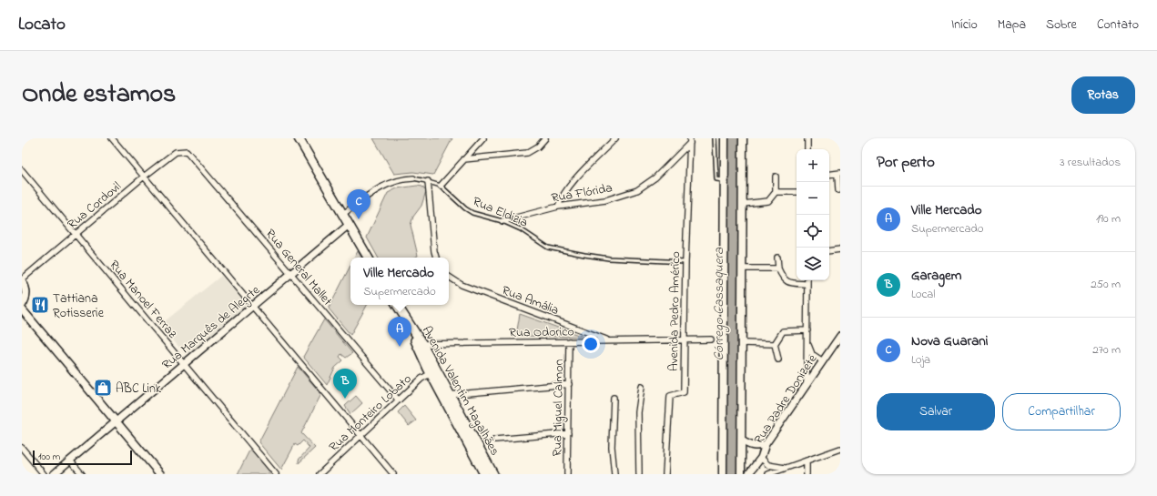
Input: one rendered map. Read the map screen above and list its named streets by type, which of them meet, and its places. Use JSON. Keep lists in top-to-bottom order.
{
  "streets": {
    "main road": ["Avenida Valentim Magalhães"],
    "street": [
      "Rua Flórida",
      "Rua Cordovil",
      "Rua Eldizia",
      "Rua General Mallet",
      "Rua Manoel Ferraz",
      "Rua Amália",
      "Avenida Pedro Américo",
      "Rua Marquês de Alegrte",
      "Rua Odorico",
      "Rua Padre Donizete",
      "Rua Miguel Calmon",
      "Rua Monteiro Lobato"
    ]
  },
  "crossings": [
    ["Rua Flórida", "Rua Eldizia"],
    ["Rua Flórida", "Avenida Pedro Américo"],
    ["Rua Cordovil", "Rua General Mallet"],
    ["Rua Cordovil", "Rua Manoel Ferraz"],
    ["Rua Eldizia", "Avenida Pedro Américo"],
    ["Rua General Mallet", "Rua Marquês de Alegrte"],
    ["Rua General Mallet", "Rua Monteiro Lobato"],
    ["Rua Manoel Ferraz", "Rua Marquês de Alegrte"],
    ["Rua Amália", "Rua Odorico"],
    ["Avenida Pedro Américo", "Rua Odorico"],
    ["Rua Odorico", "Avenida Valentim Magalhães"],
    ["Rua Odorico", "Rua Miguel Calmon"],
    ["Avenida Valentim Magalhães", "Rua Monteiro Lobato"]
  ],
  "water": ["Córrego Cassaquera"],
  "places": {
    "restaurant": ["Tattiana Rotisserie"],
    "shop": ["ABC Link"]
  },
  "scale_bar": "100 m",
  "page": {
    "header": "Locato",
    "nav": [
      "Início",
      "Mapa",
      "Sobre",
      "Contato"
    ],
    "title": "Onde estamos",
    "buttons": [
      "Rotas",
      ["Salvar", "Compartilhar"]
    ],
    "heading": ["Por perto", "3 resultados"],
    "map_buttons": ["+", "−"],
    "list": [
      {
        "mark": "A",
        "name": "Ville Mercado",
        "note": "Supermercado",
        "value": "190 m"
      },
      {
        "mark": "B",
        "name": "Garagem",
        "note": "Local",
        "value": "250 m"
      },
      {
        "mark": "C",
        "name": "Nova Guarani",
        "note": "Loja",
        "value": "270 m"
      }
    ],
    "pins": ["C", "A", "B"],
    "popup": ["Ville Mercado", "Supermercado"],
    "scale": "100 m"
  }
}
